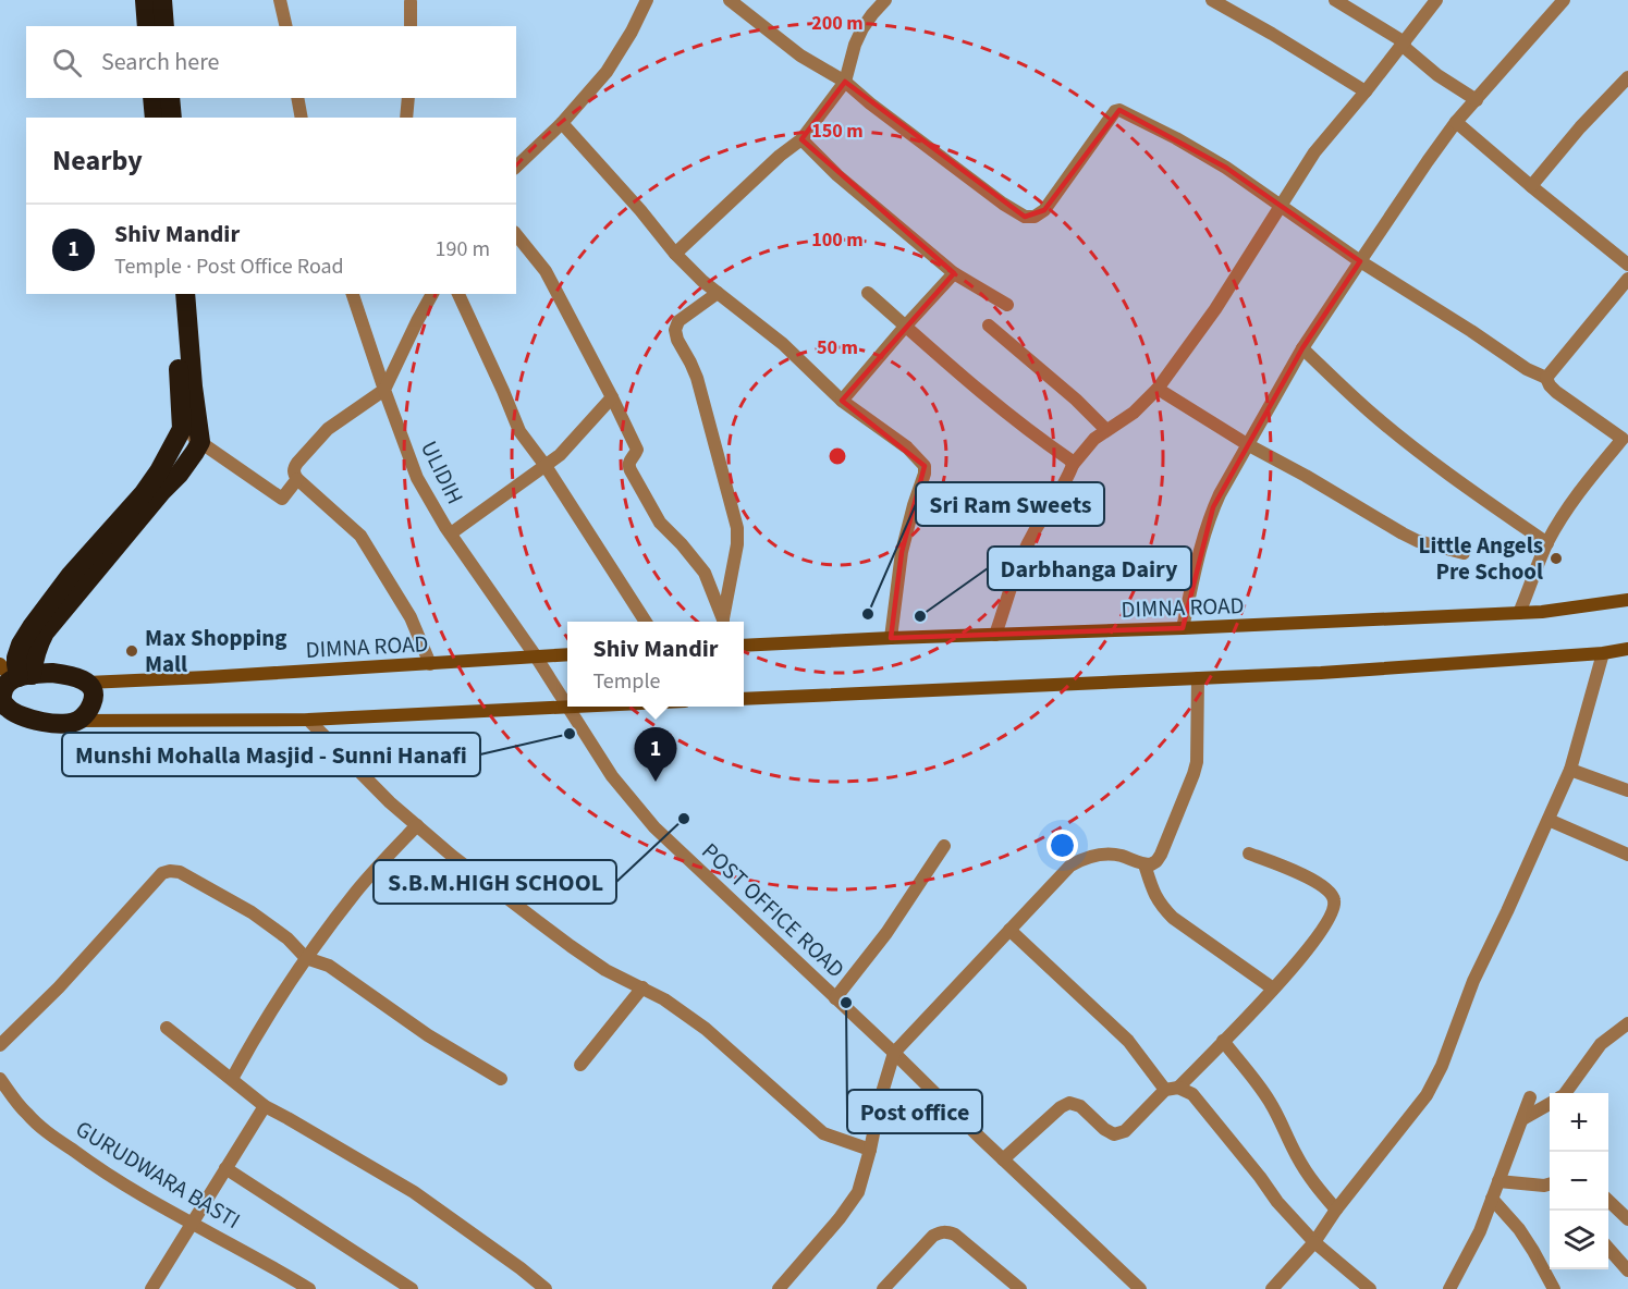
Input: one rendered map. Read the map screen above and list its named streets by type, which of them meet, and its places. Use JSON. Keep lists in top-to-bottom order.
{
  "streets": {
    "street": [
      "ULIDIH",
      "DIMNA ROAD",
      "POST OFFICE ROAD",
      "GURUDWARA BASTI"
    ]
  },
  "crossings": [
    ["ULIDIH", "DIMNA ROAD"]
  ],
  "places": [
    "Little Angels Pre School",
    "Sri Ram Sweets",
    "Darbhanga Dairy",
    "Max Shopping Mall",
    "Munshi Mohalla Masjid - Sunni Hanafi",
    "S.B.M.HIGH SCHOOL",
    "Post office"
  ],
  "page": {
    "search": "Search here",
    "heading": "Nearby",
    "list": [
      {
        "mark": "1",
        "name": "Shiv Mandir",
        "note": "Temple · Post Office Road",
        "value": "190 m"
      }
    ],
    "popup": ["Shiv Mandir", "Temple"],
    "pins": "1",
    "map_buttons": ["+", "−"]
  },
  "rings": [
    "200 m",
    "150 m",
    "100 m",
    "50 m"
  ]
}
